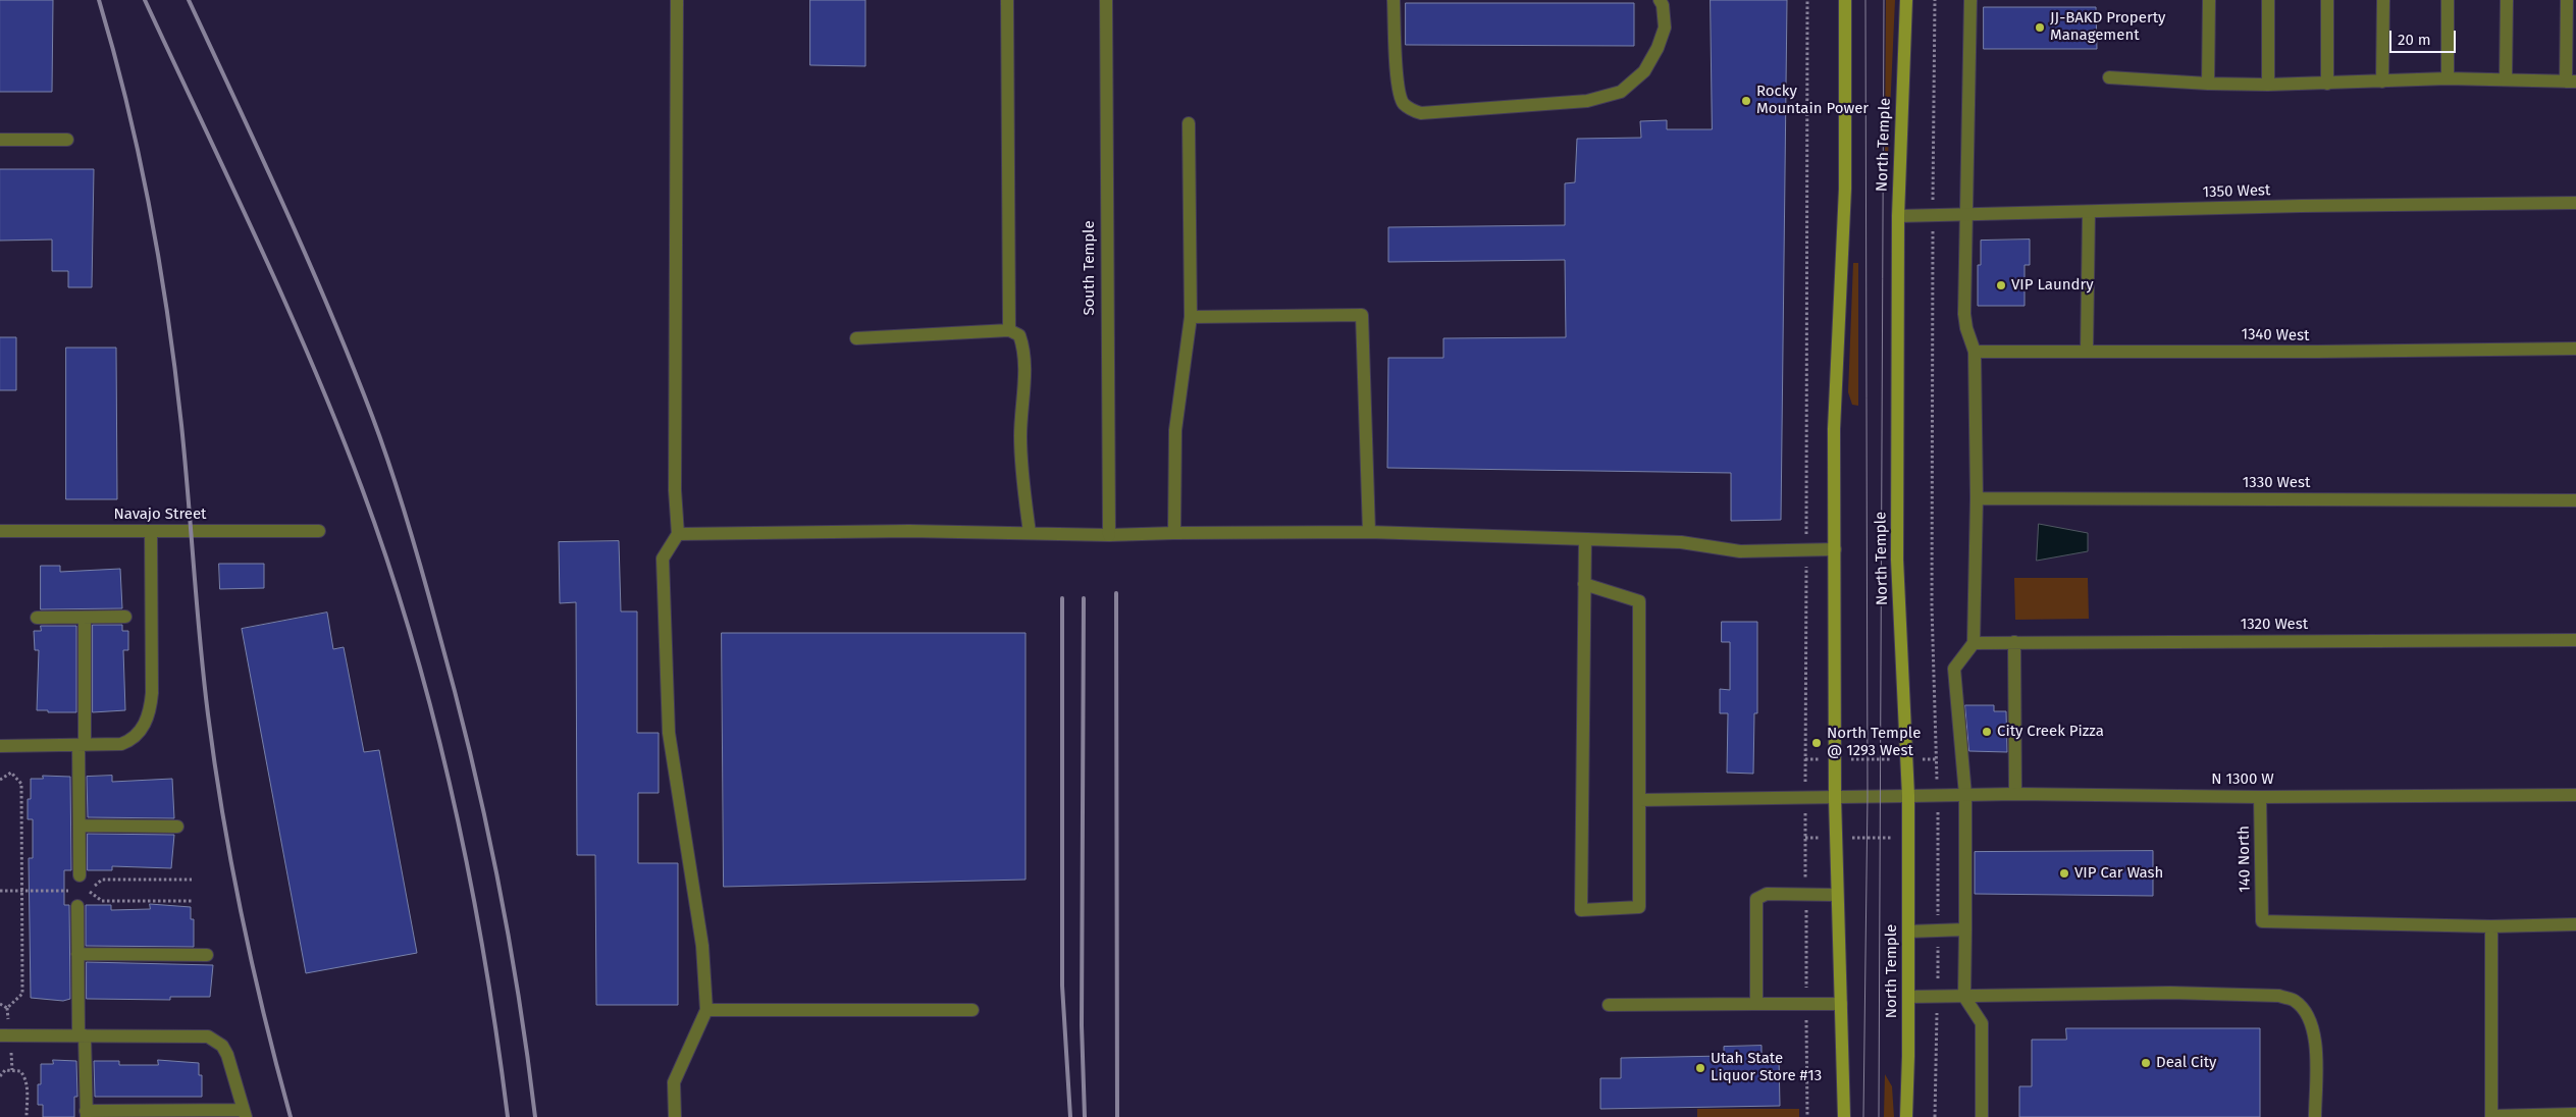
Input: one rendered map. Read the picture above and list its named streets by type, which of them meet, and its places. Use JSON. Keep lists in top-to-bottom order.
{
  "streets": {
    "main road": ["North Temple"],
    "street": [
      "1350 West",
      "South Temple",
      "1340 West",
      "1330 West",
      "Navajo Street",
      "1320 West",
      "N 1300 W",
      "140 North"
    ]
  },
  "crossings": [
    ["North Temple", "1350 West"],
    ["North Temple", "N 1300 W"],
    ["N 1300 W", "140 North"]
  ],
  "places": [
    "JJ-BAKD Property Management",
    "Rocky Mountain Power",
    "VIP Laundry",
    "City Creek Pizza",
    "North Temple @ 1293 West",
    "VIP Car Wash",
    "Deal City",
    "Utah State Liquor Store #13"
  ],
  "scale_bar": "20 m"
}
